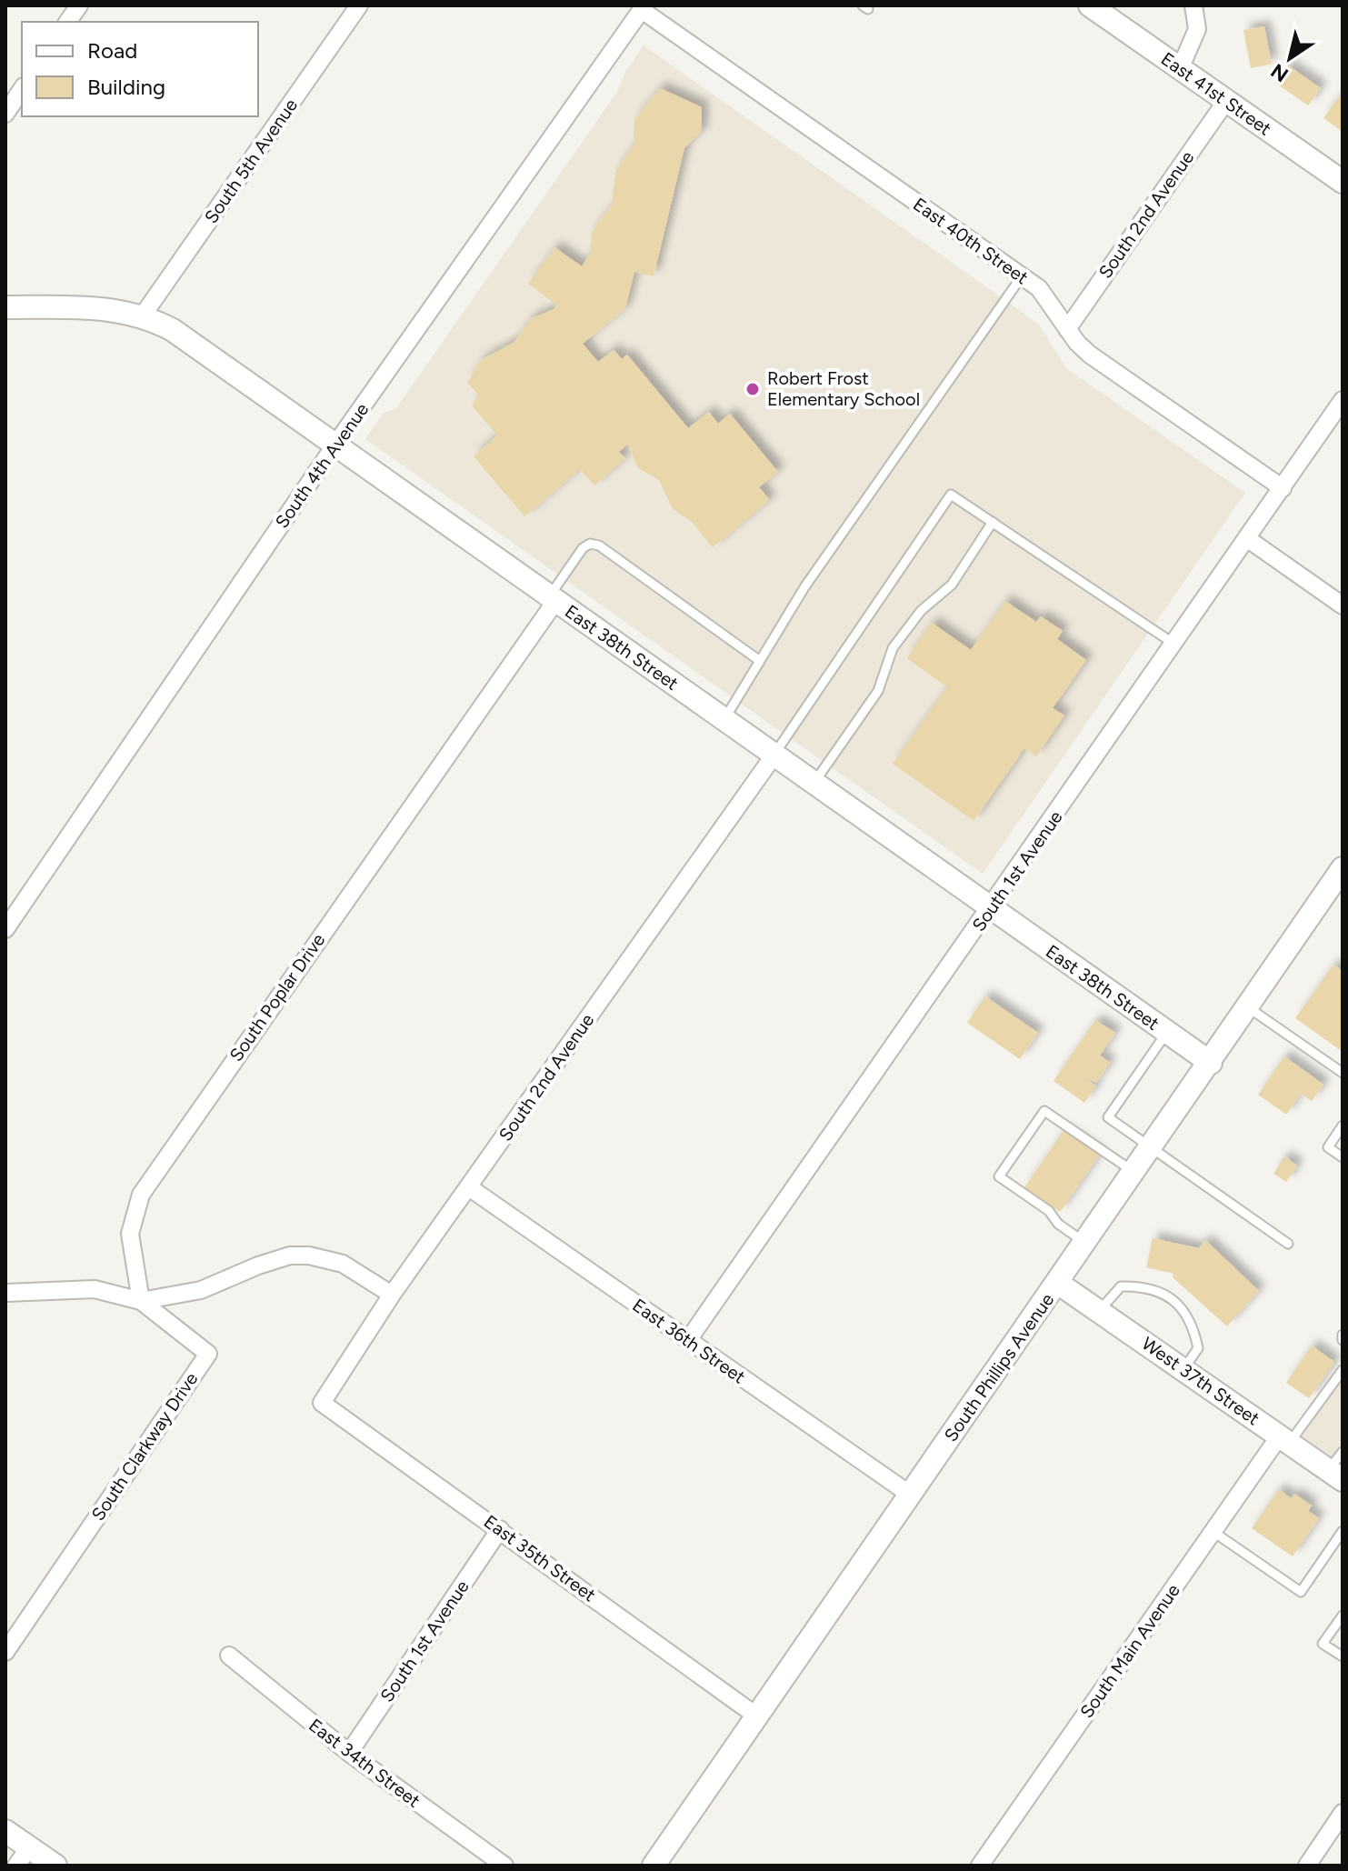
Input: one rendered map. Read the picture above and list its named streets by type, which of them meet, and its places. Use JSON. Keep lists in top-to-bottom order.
{
  "streets": {
    "street": [
      "East 41st Street",
      "South 5th Avenue",
      "South 2nd Avenue",
      "East 40th Street",
      "South 4th Avenue",
      "East 38th Street",
      "South 1st Avenue",
      "South Poplar Drive",
      "East 36th Street",
      "South Phillips Avenue",
      "West 37th Street",
      "South Clarkway Drive",
      "East 35th Street",
      "South Main Avenue",
      "East 34th Street"
    ]
  },
  "crossings": [
    ["East 41st Street", "South 2nd Avenue"],
    ["South 5th Avenue", "East 38th Street"],
    ["South 2nd Avenue", "East 40th Street"],
    ["South 2nd Avenue", "East 38th Street"],
    ["South 2nd Avenue", "East 36th Street"],
    ["South 2nd Avenue", "East 35th Street"],
    ["East 40th Street", "South 4th Avenue"],
    ["East 40th Street", "South 1st Avenue"],
    ["South 4th Avenue", "East 38th Street"],
    ["East 38th Street", "South 1st Avenue"],
    ["East 38th Street", "South Poplar Drive"],
    ["East 38th Street", "South Phillips Avenue"],
    ["South 1st Avenue", "East 36th Street"],
    ["South 1st Avenue", "East 35th Street"],
    ["South 1st Avenue", "East 34th Street"],
    ["South Poplar Drive", "South Clarkway Drive"],
    ["East 36th Street", "South Phillips Avenue"],
    ["South Phillips Avenue", "West 37th Street"],
    ["South Phillips Avenue", "East 35th Street"],
    ["West 37th Street", "South Main Avenue"]
  ],
  "places": ["Robert Frost Elementary School"],
  "legend": ["Road", "Building"],
  "north": "bottom left"
}
